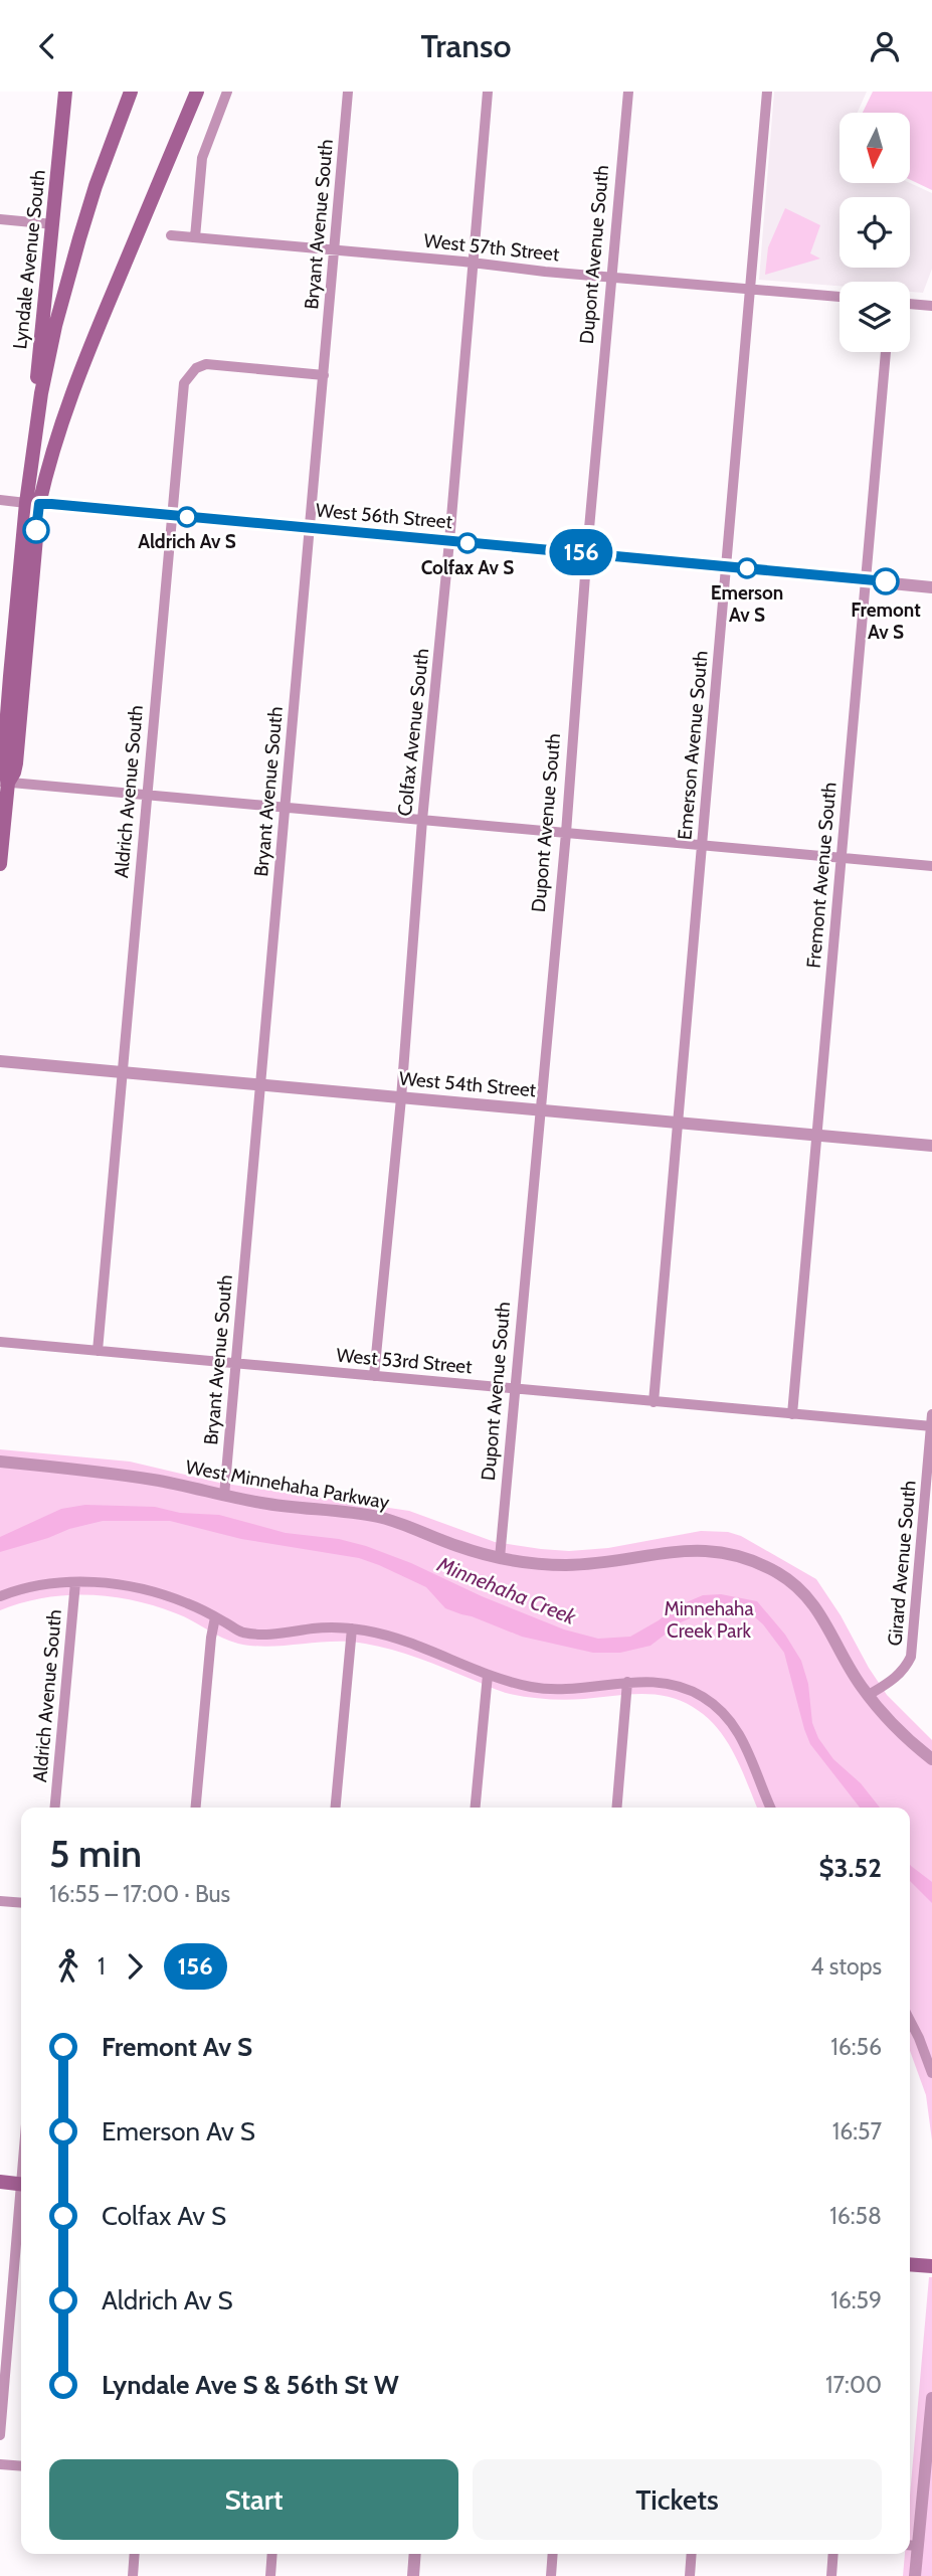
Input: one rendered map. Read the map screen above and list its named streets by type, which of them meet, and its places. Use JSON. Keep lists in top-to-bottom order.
{
  "streets": {
    "main road": ["Lyndale Avenue South"],
    "street": [
      "Bryant Avenue South",
      "West 57th Street",
      "Dupont Avenue South",
      "West 56th Street",
      "Colfax Avenue South",
      "Emerson Avenue South",
      "Aldrich Avenue South",
      "Fremont Avenue South",
      "West 54th Street",
      "West 53rd Street",
      "West Minnehaha Parkway",
      "Girard Avenue South"
    ]
  },
  "crossings": [
    ["Bryant Avenue South", "West 57th Street"],
    ["Bryant Avenue South", "West 56th Street"],
    ["Bryant Avenue South", "Aldrich Avenue South"],
    ["Bryant Avenue South", "West 54th Street"],
    ["Bryant Avenue South", "West 53rd Street"],
    ["Bryant Avenue South", "West Minnehaha Parkway"],
    ["West 57th Street", "Dupont Avenue South"],
    ["West 57th Street", "Colfax Avenue South"],
    ["West 57th Street", "Emerson Avenue South"],
    ["Dupont Avenue South", "West 56th Street"],
    ["Dupont Avenue South", "West 54th Street"],
    ["Dupont Avenue South", "West 53rd Street"],
    ["Dupont Avenue South", "West Minnehaha Parkway"],
    ["West 56th Street", "Colfax Avenue South"],
    ["West 56th Street", "Emerson Avenue South"],
    ["West 56th Street", "Aldrich Avenue South"],
    ["West 56th Street", "Fremont Avenue South"],
    ["Colfax Avenue South", "West 54th Street"],
    ["Colfax Avenue South", "West 53rd Street"],
    ["Emerson Avenue South", "West 54th Street"],
    ["Emerson Avenue South", "West 53rd Street"],
    ["Aldrich Avenue South", "West 54th Street"],
    ["Aldrich Avenue South", "West 53rd Street"],
    ["Fremont Avenue South", "West 54th Street"],
    ["Fremont Avenue South", "West 53rd Street"],
    ["West 53rd Street", "Girard Avenue South"],
    ["West Minnehaha Parkway", "Girard Avenue South"]
  ],
  "water": ["Minnehaha Creek"],
  "parks": ["Minnehaha Creek Park"],
  "places": [
    "Aldrich Av S",
    "Colfax Av S",
    "Emerson Av S",
    "Fremont Av S"
  ],
  "lines": ["bus line 156"],
  "north": "bottom",
  "page": {
    "header": "Transo",
    "on_map": "156",
    "heading": ["5 min", "16:55 – 17:00 · Bus", "$3.52"],
    "legs": ["1", "156", "4 stops"],
    "list": [
      {
        "name": "Fremont Av S",
        "value": "16:56"
      },
      {
        "name": "Emerson Av S",
        "value": "16:57"
      },
      {
        "name": "Colfax Av S",
        "value": "16:58"
      },
      {
        "name": "Aldrich Av S",
        "value": "16:59"
      },
      {
        "name": "Lyndale Ave S & 56th St W",
        "value": "17:00"
      }
    ],
    "buttons": ["Start", "Tickets"]
  }
}
